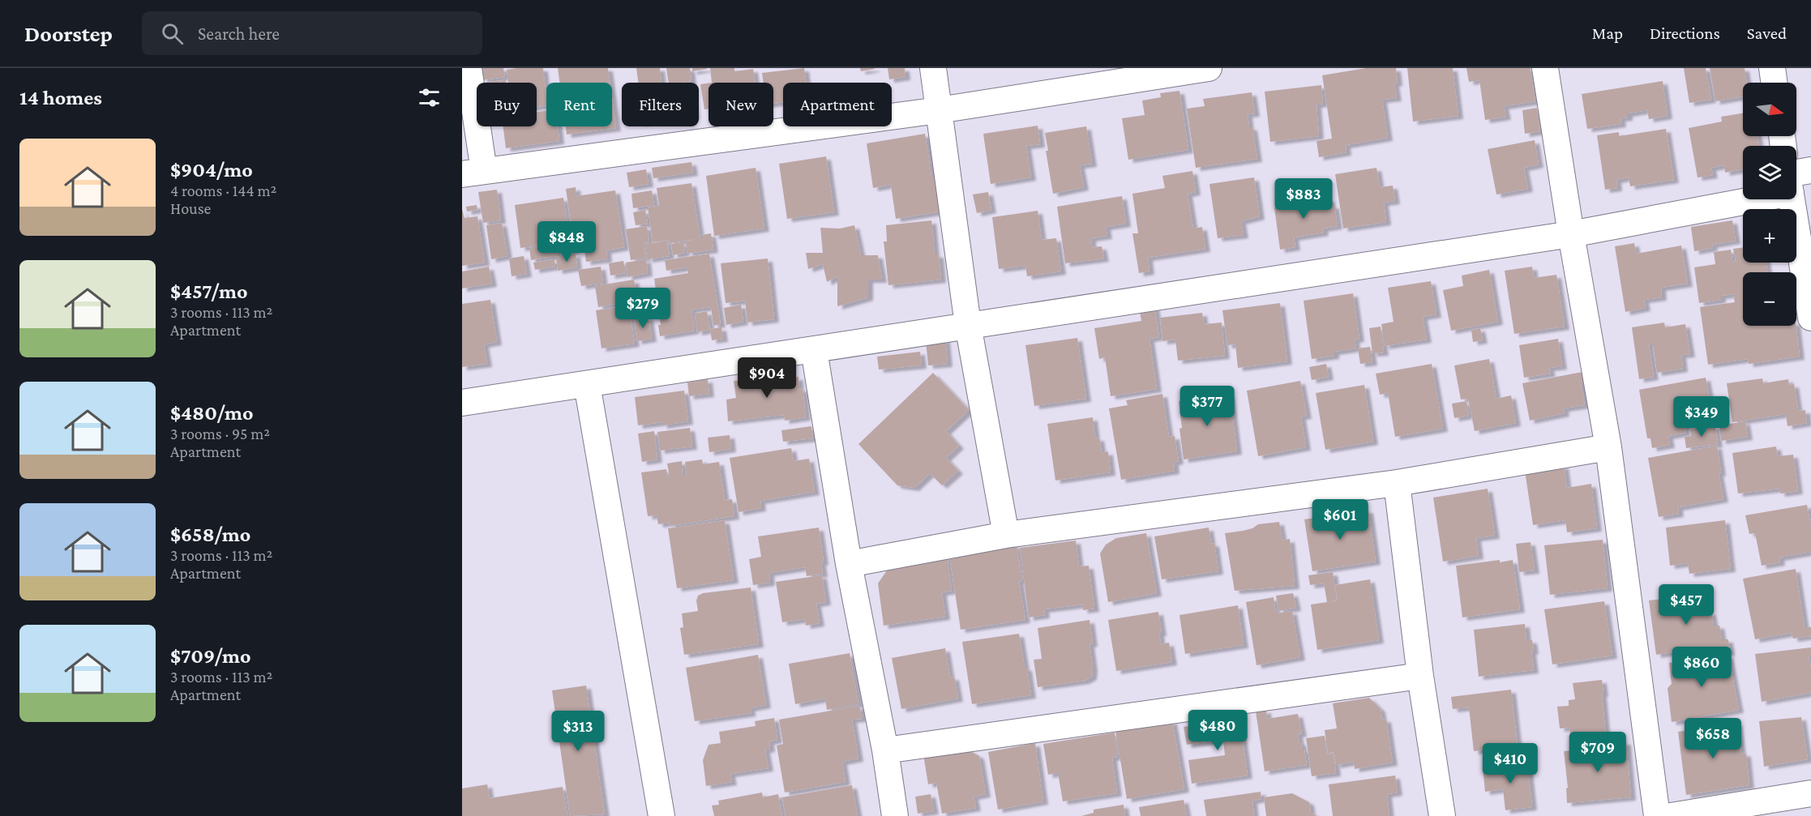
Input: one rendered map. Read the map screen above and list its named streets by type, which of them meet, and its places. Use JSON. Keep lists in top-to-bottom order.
{
  "north": "right",
  "page": {
    "header": "Doorstep",
    "search": "Search here",
    "nav": ["Map", "Directions", "Saved"],
    "heading": "14 homes",
    "map_buttons": ["+", "−"],
    "chip": [
      "Buy",
      "Rent",
      "Filters",
      "New",
      "Apartment"
    ],
    "list": [
      {
        "name": "$904/mo",
        "note": "4 rooms · 144 m² · House"
      },
      {
        "name": "$457/mo",
        "note": "3 rooms · 113 m² · Apartment"
      },
      {
        "name": "$480/mo",
        "note": "3 rooms · 95 m² · Apartment"
      },
      {
        "name": "$658/mo",
        "note": "3 rooms · 113 m² · Apartment"
      },
      {
        "name": "$709/mo",
        "note": "3 rooms · 113 m² · Apartment"
      }
    ],
    "price": [
      "$883",
      "$848",
      "$279",
      "$904",
      "$377",
      "$349",
      "$601",
      "$457",
      "$860",
      "$480",
      "$313",
      "$658",
      "$709",
      "$410"
    ]
  }
}
